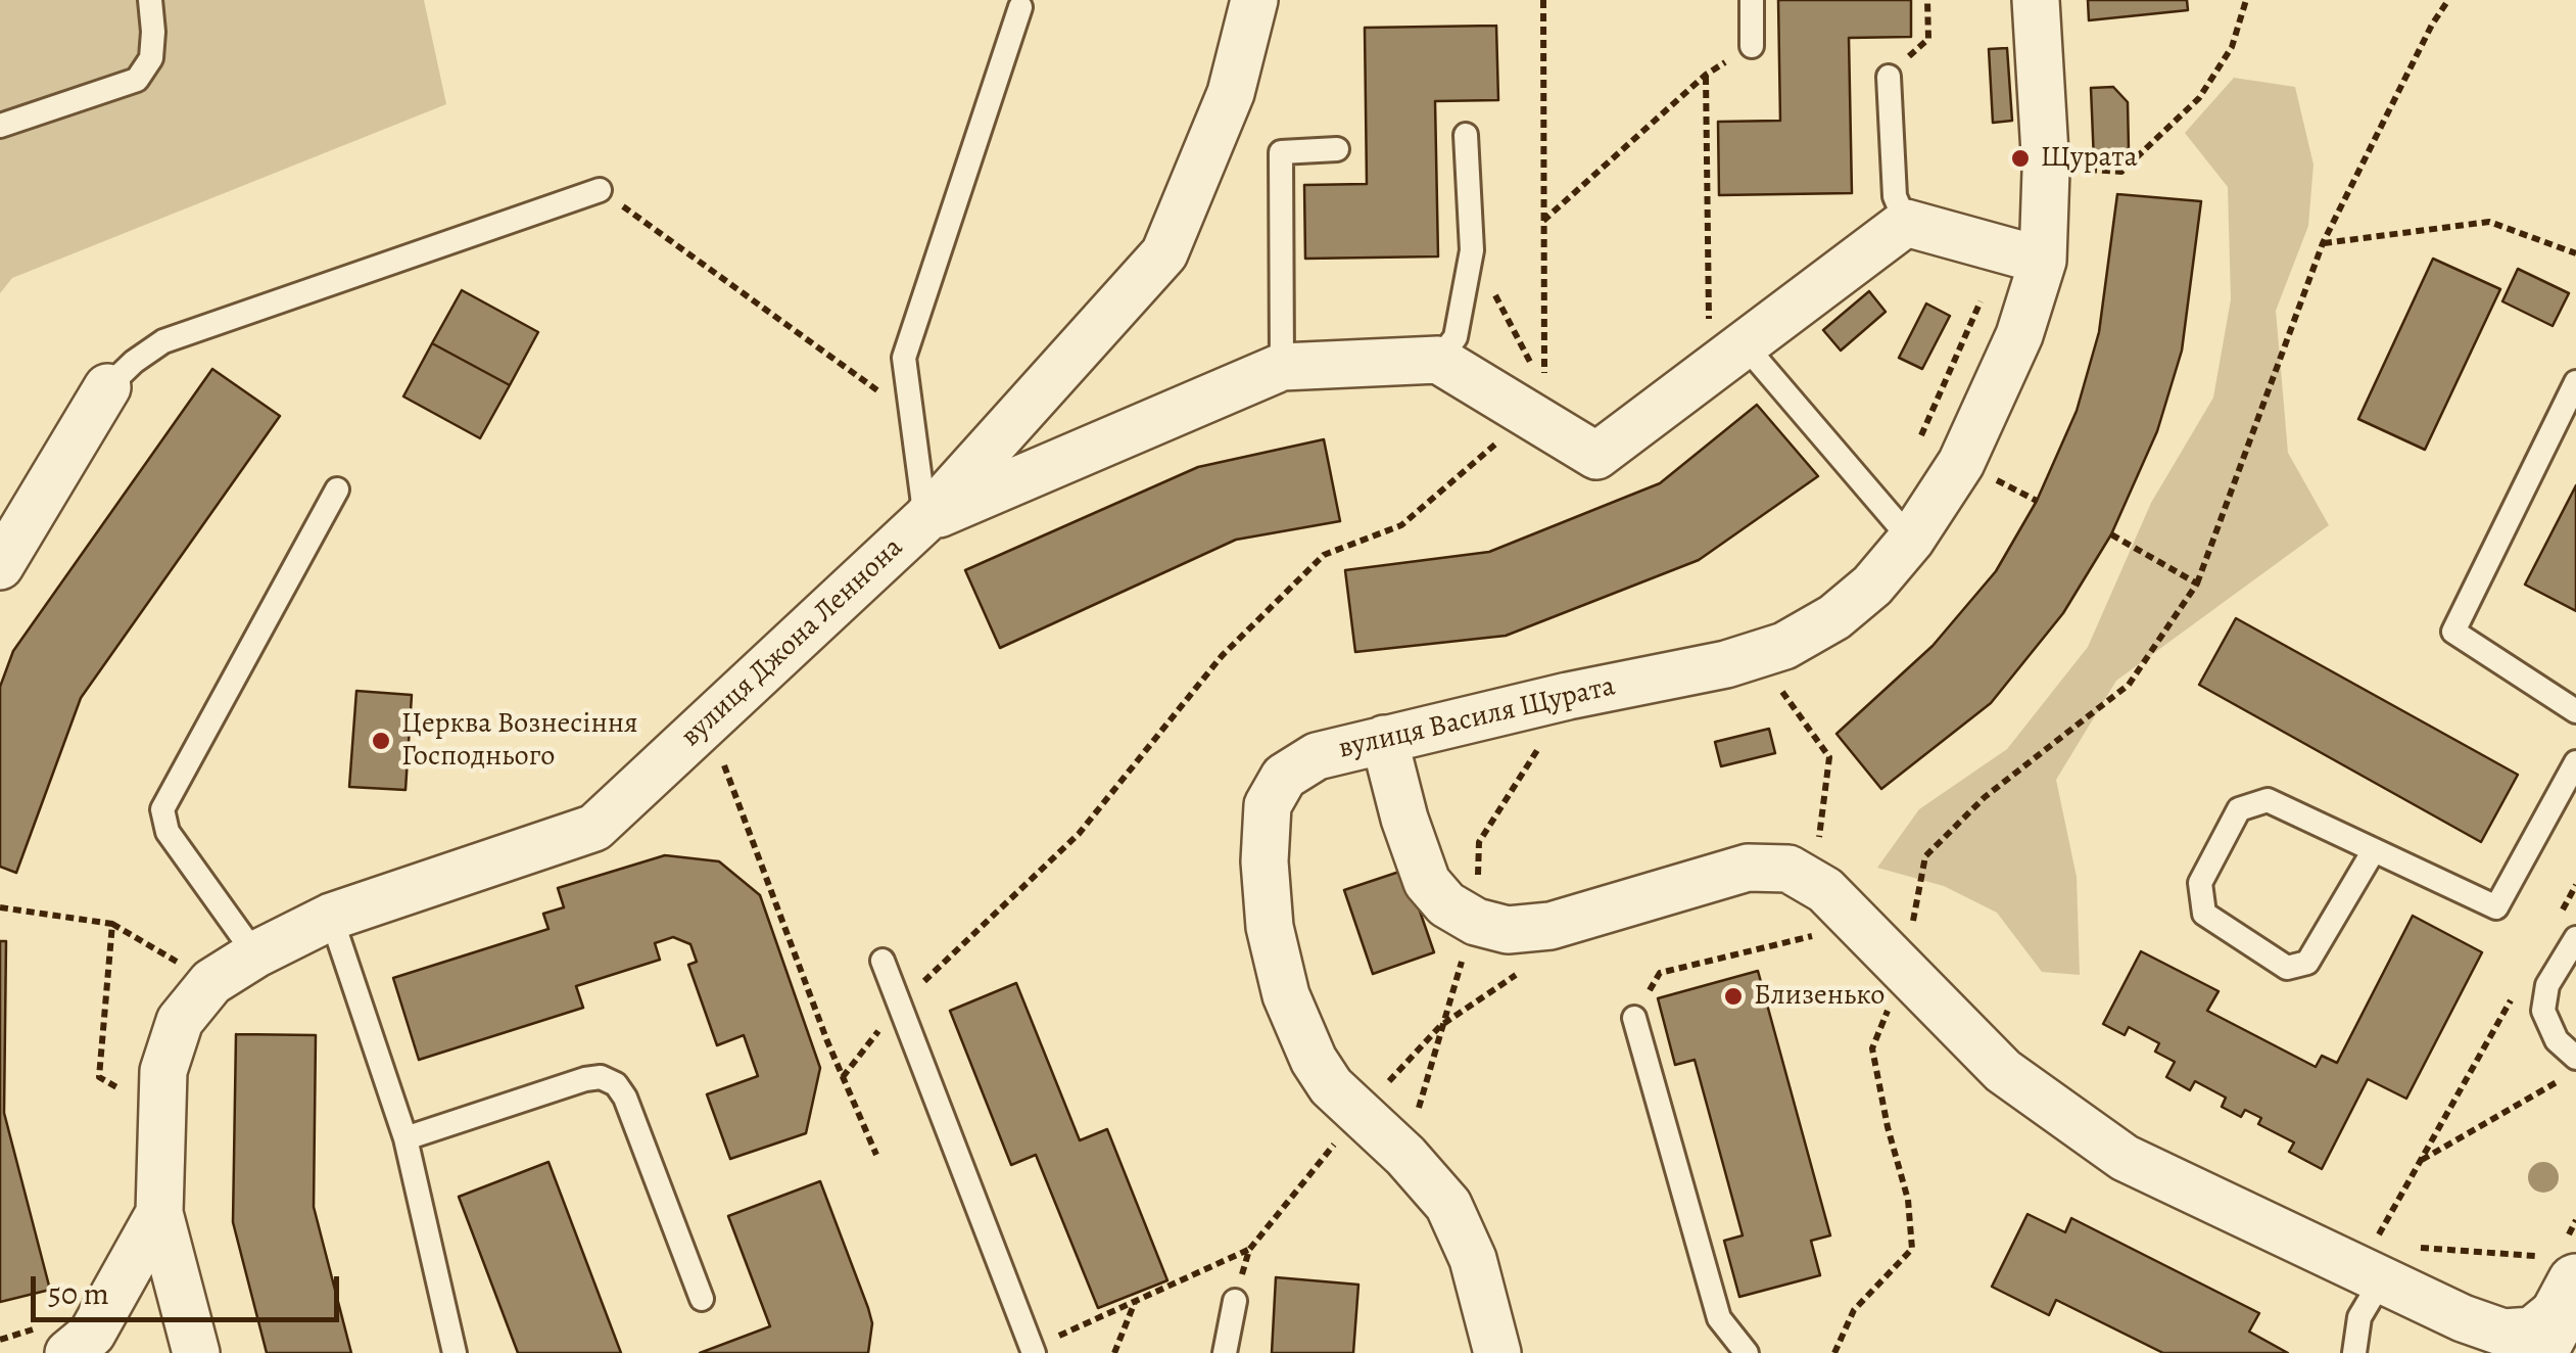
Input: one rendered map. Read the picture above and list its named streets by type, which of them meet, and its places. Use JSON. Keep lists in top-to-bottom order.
{
  "streets": {
    "street": ["вулиця Джона Леннона", "вулиця Василя Щурата"]
  },
  "places": ["Щурата", "Церква Вознесіння Господнього", "Близенько"],
  "scale_bar": "50 m"
}
